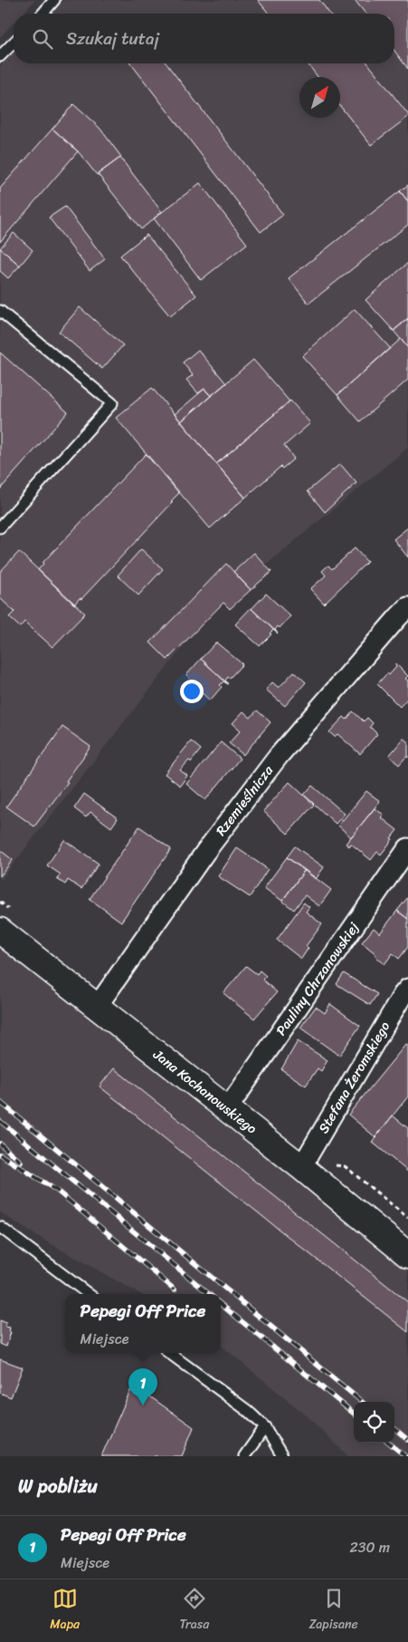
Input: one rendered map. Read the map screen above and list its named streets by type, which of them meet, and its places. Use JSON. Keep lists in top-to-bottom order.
{
  "streets": {
    "street": [
      "Rzemieślnicza",
      "Pauliny Chrzanowskiej",
      "Stefana Żeromskiego",
      "Jana Kochanowskiego"
    ]
  },
  "crossings": [
    ["Rzemieślnicza", "Jana Kochanowskiego"],
    ["Pauliny Chrzanowskiej", "Jana Kochanowskiego"],
    ["Stefana Żeromskiego", "Jana Kochanowskiego"]
  ],
  "north": "top right",
  "page": {
    "search": "Szukaj tutaj",
    "popup": ["Pepegi Off Price", "Miejsce"],
    "pins": "1",
    "heading": "W pobliżu",
    "list": [
      {
        "mark": "1",
        "name": "Pepegi Off Price",
        "note": "Miejsce",
        "value": "230 m"
      }
    ],
    "nav": ["Mapa", "Trasa", "Zapisane"]
  }
}
